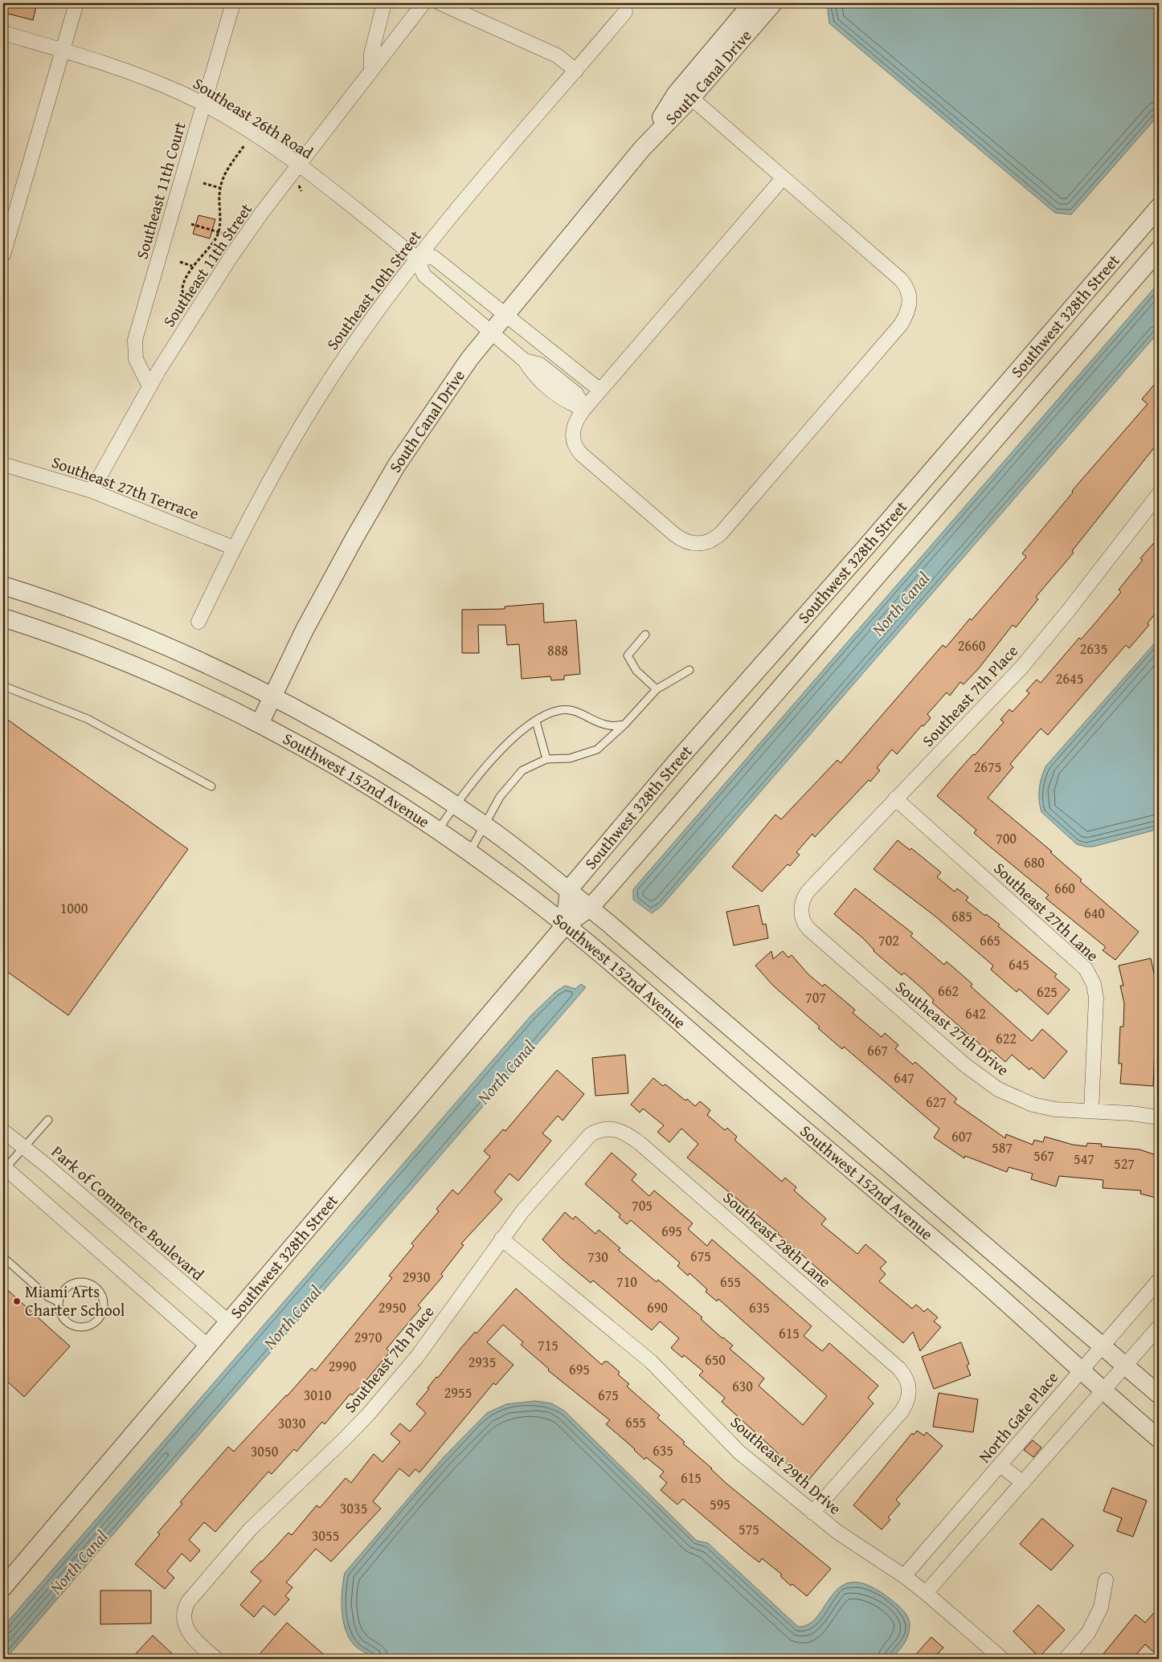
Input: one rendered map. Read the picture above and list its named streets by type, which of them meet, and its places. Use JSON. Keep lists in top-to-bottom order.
{
  "streets": {
    "street": [
      "South Canal Drive",
      "Southeast 26th Road",
      "Southeast 11th Court",
      "Southeast 11th Street",
      "Southeast 10th Street",
      "Southwest 328th Street",
      "Southeast 27th Terrace",
      "Southeast 7th Place",
      "Southwest 152nd Avenue",
      "Southeast 27th Lane",
      "Southeast 27th Drive",
      "Park of Commerce Boulevard",
      "Southeast 28th Lane",
      "North Gate Place",
      "Southeast 29th Drive"
    ]
  },
  "crossings": [
    ["South Canal Drive", "Southeast 26th Road"],
    ["South Canal Drive", "Southwest 152nd Avenue"],
    ["Southeast 26th Road", "Southeast 11th Court"],
    ["Southeast 26th Road", "Southeast 11th Street"],
    ["Southeast 26th Road", "Southeast 10th Street"],
    ["Southeast 11th Court", "Southeast 11th Street"],
    ["Southeast 11th Street", "Southeast 27th Terrace"],
    ["Southeast 10th Street", "Southeast 27th Terrace"],
    ["Southwest 328th Street", "Southwest 152nd Avenue"],
    ["Southwest 328th Street", "Park of Commerce Boulevard"],
    ["Southeast 7th Place", "Southeast 27th Lane"],
    ["Southeast 7th Place", "Southeast 27th Drive"],
    ["Southeast 7th Place", "Southeast 28th Lane"],
    ["Southeast 7th Place", "Southeast 29th Drive"],
    ["Southwest 152nd Avenue", "North Gate Place"],
    ["Southeast 27th Lane", "Southeast 27th Drive"],
    ["Southeast 28th Lane", "Southeast 29th Drive"],
    ["North Gate Place", "Southeast 29th Drive"]
  ],
  "water": ["North Canal"],
  "places": ["Miami Arts Charter School"],
  "house_numbers": [
    "2660",
    "2635",
    "888",
    "2645",
    "2675",
    "700",
    "680",
    "660",
    "1000",
    "640",
    "685",
    "702",
    "665",
    "645",
    "662",
    "625",
    "707",
    "642",
    "622",
    "667",
    "647",
    "627",
    "607",
    "587",
    "567",
    "547",
    "527",
    "705",
    "695",
    "675",
    "730",
    "2930",
    "710",
    "655",
    "2950",
    "690",
    "635",
    "615",
    "2970",
    "715",
    "650",
    "2935",
    "2990",
    "695",
    "630",
    "2955",
    "3010",
    "675",
    "655",
    "3030",
    "635",
    "3050",
    "615",
    "595",
    "3035",
    "575",
    "3055"
  ]
}
